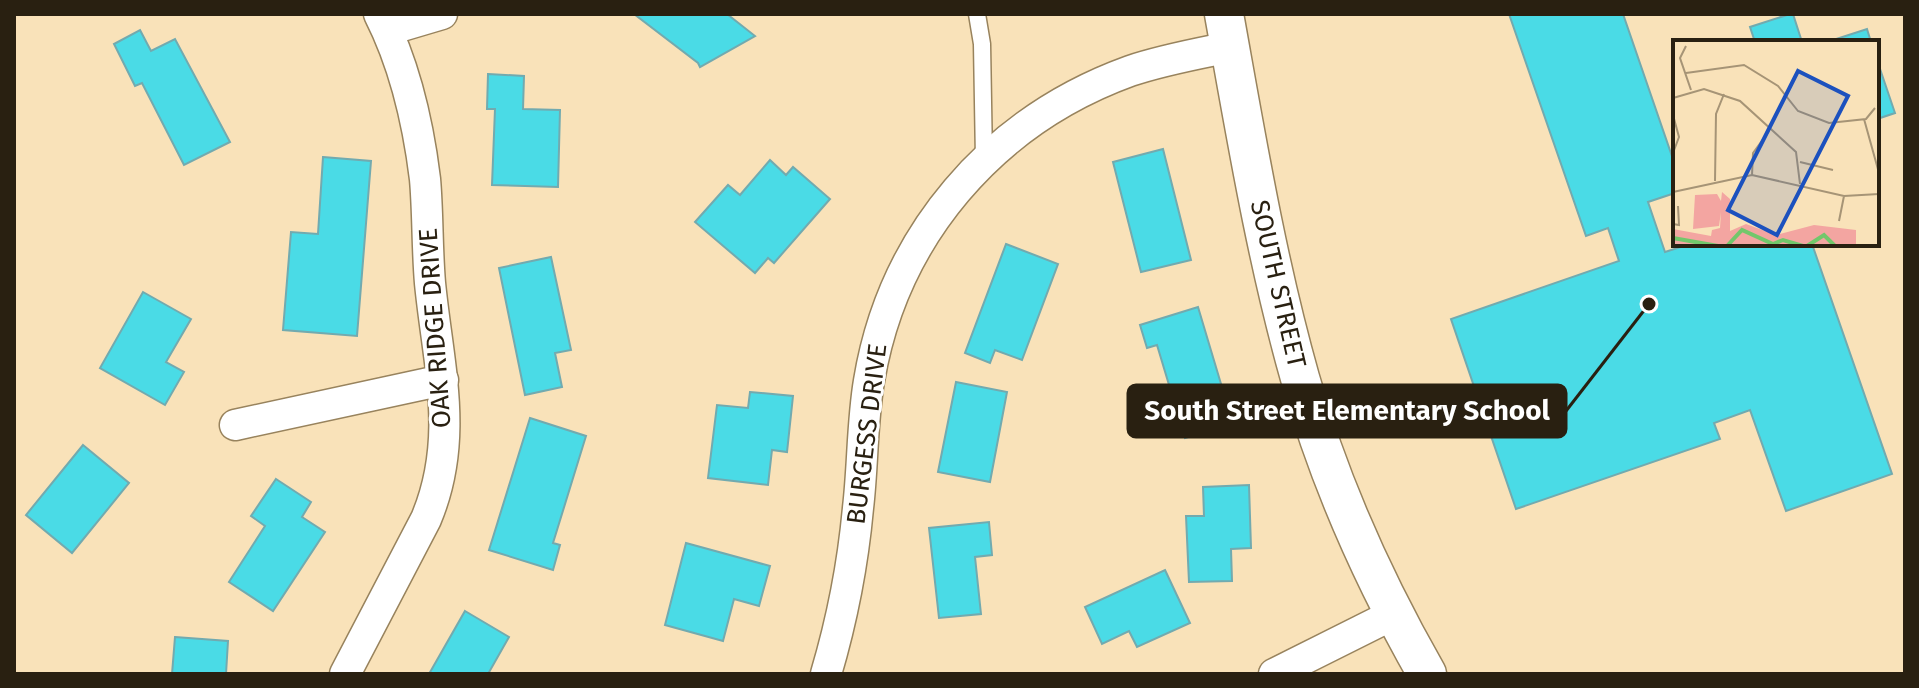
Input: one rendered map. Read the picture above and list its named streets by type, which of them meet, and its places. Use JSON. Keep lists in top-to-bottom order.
{
  "streets": {
    "street": ["SOUTH STREET", "OAK RIDGE DRIVE", "BURGESS DRIVE"]
  },
  "crossings": [
    ["SOUTH STREET", "BURGESS DRIVE"]
  ],
  "places": ["South Street Elementary School"]
}
